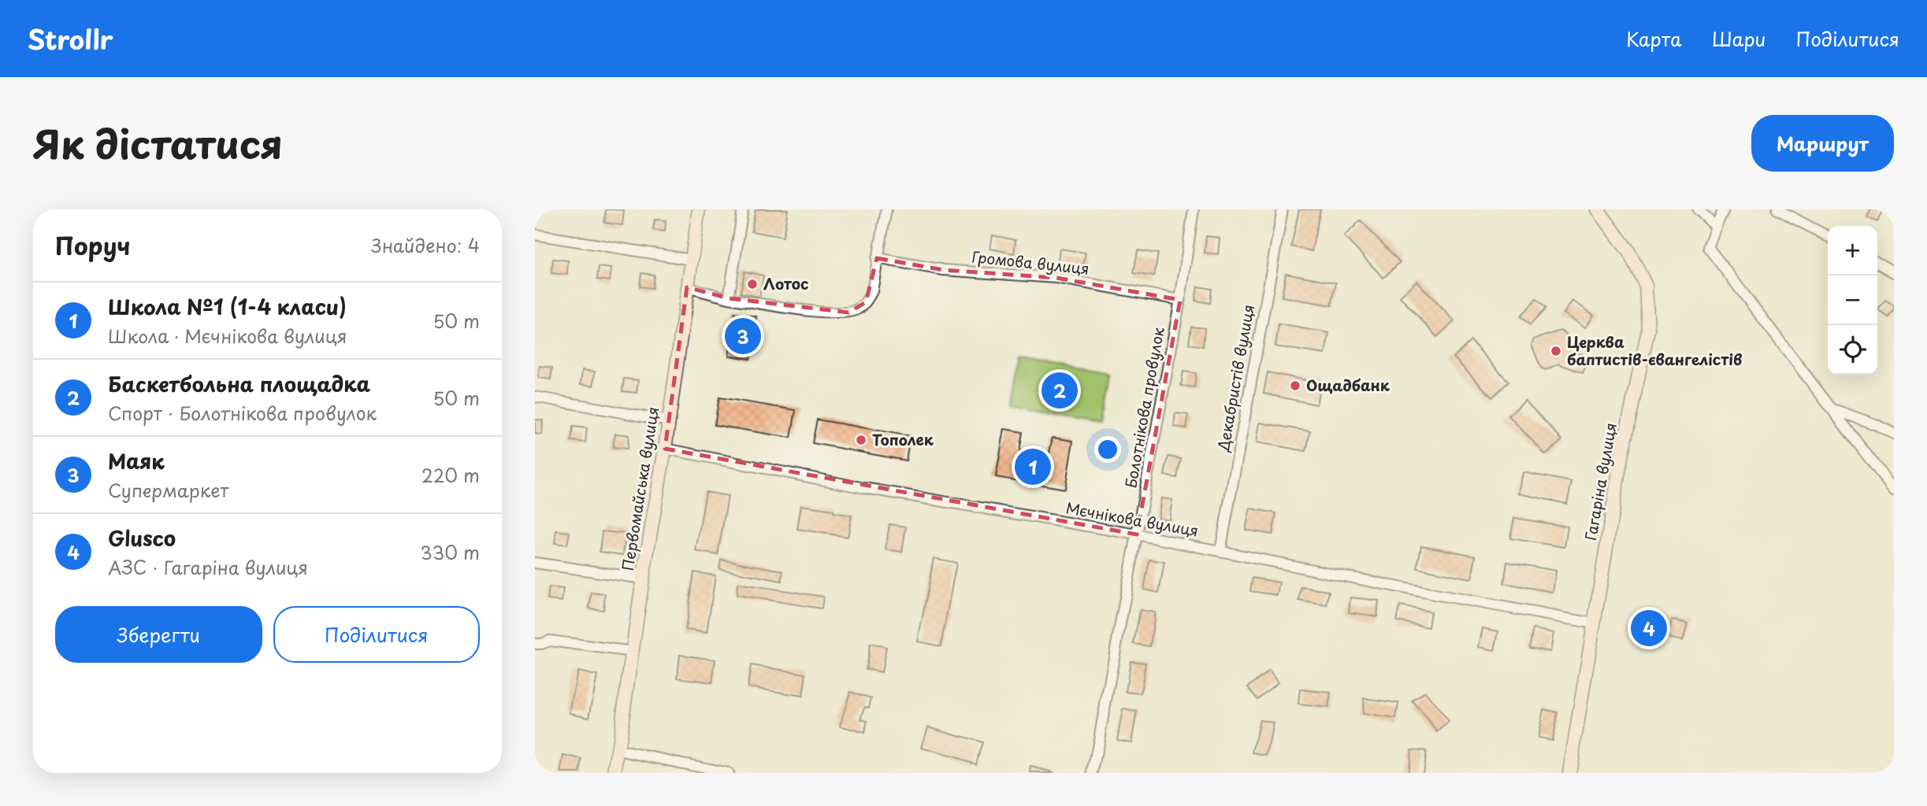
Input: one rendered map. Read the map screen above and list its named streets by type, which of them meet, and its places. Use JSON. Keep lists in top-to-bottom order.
{
  "streets": {
    "main road": ["Гагаріна вулиця", "Первомайська вулиця"],
    "street": [
      "Громова вулиця",
      "Декабристів вулиця",
      "Болотнікова провулок",
      "Мєчнікова вулиця"
    ]
  },
  "crossings": [
    ["Громова вулиця", "Болотнікова провулок"],
    ["Декабристів вулиця", "Мєчнікова вулиця"],
    ["Болотнікова провулок", "Мєчнікова вулиця"],
    ["Гагаріна вулиця", "Мєчнікова вулиця"],
    ["Первомайська вулиця", "Мєчнікова вулиця"]
  ],
  "places": [
    "Лотос",
    "Церква баптистів-євангелістів",
    "Ощадбанк",
    "Тополек"
  ],
  "page": {
    "header": "Strollr",
    "nav": ["Карта", "Шари", "Поділитися"],
    "title": "Як дістатися",
    "buttons": [
      "Маршрут",
      ["Зберегти", "Поділитися"]
    ],
    "heading": ["Поруч", "Знайдено: 4"],
    "map_buttons": ["+", "−"],
    "list": [
      {
        "mark": "1",
        "name": "Школа №1 (1-4 класи)",
        "note": "Школа · Мєчнікова вулиця",
        "value": "50 m"
      },
      {
        "mark": "2",
        "name": "Баскетбольна площадка",
        "note": "Спорт · Болотнікова провулок",
        "value": "50 m"
      },
      {
        "mark": "3",
        "name": "Маяк",
        "note": "Супермаркет",
        "value": "220 m"
      },
      {
        "mark": "4",
        "name": "Glusco",
        "note": "АЗС · Гагаріна вулиця",
        "value": "330 m"
      }
    ],
    "pins": [
      "3",
      "2",
      "1",
      "4"
    ]
  }
}
